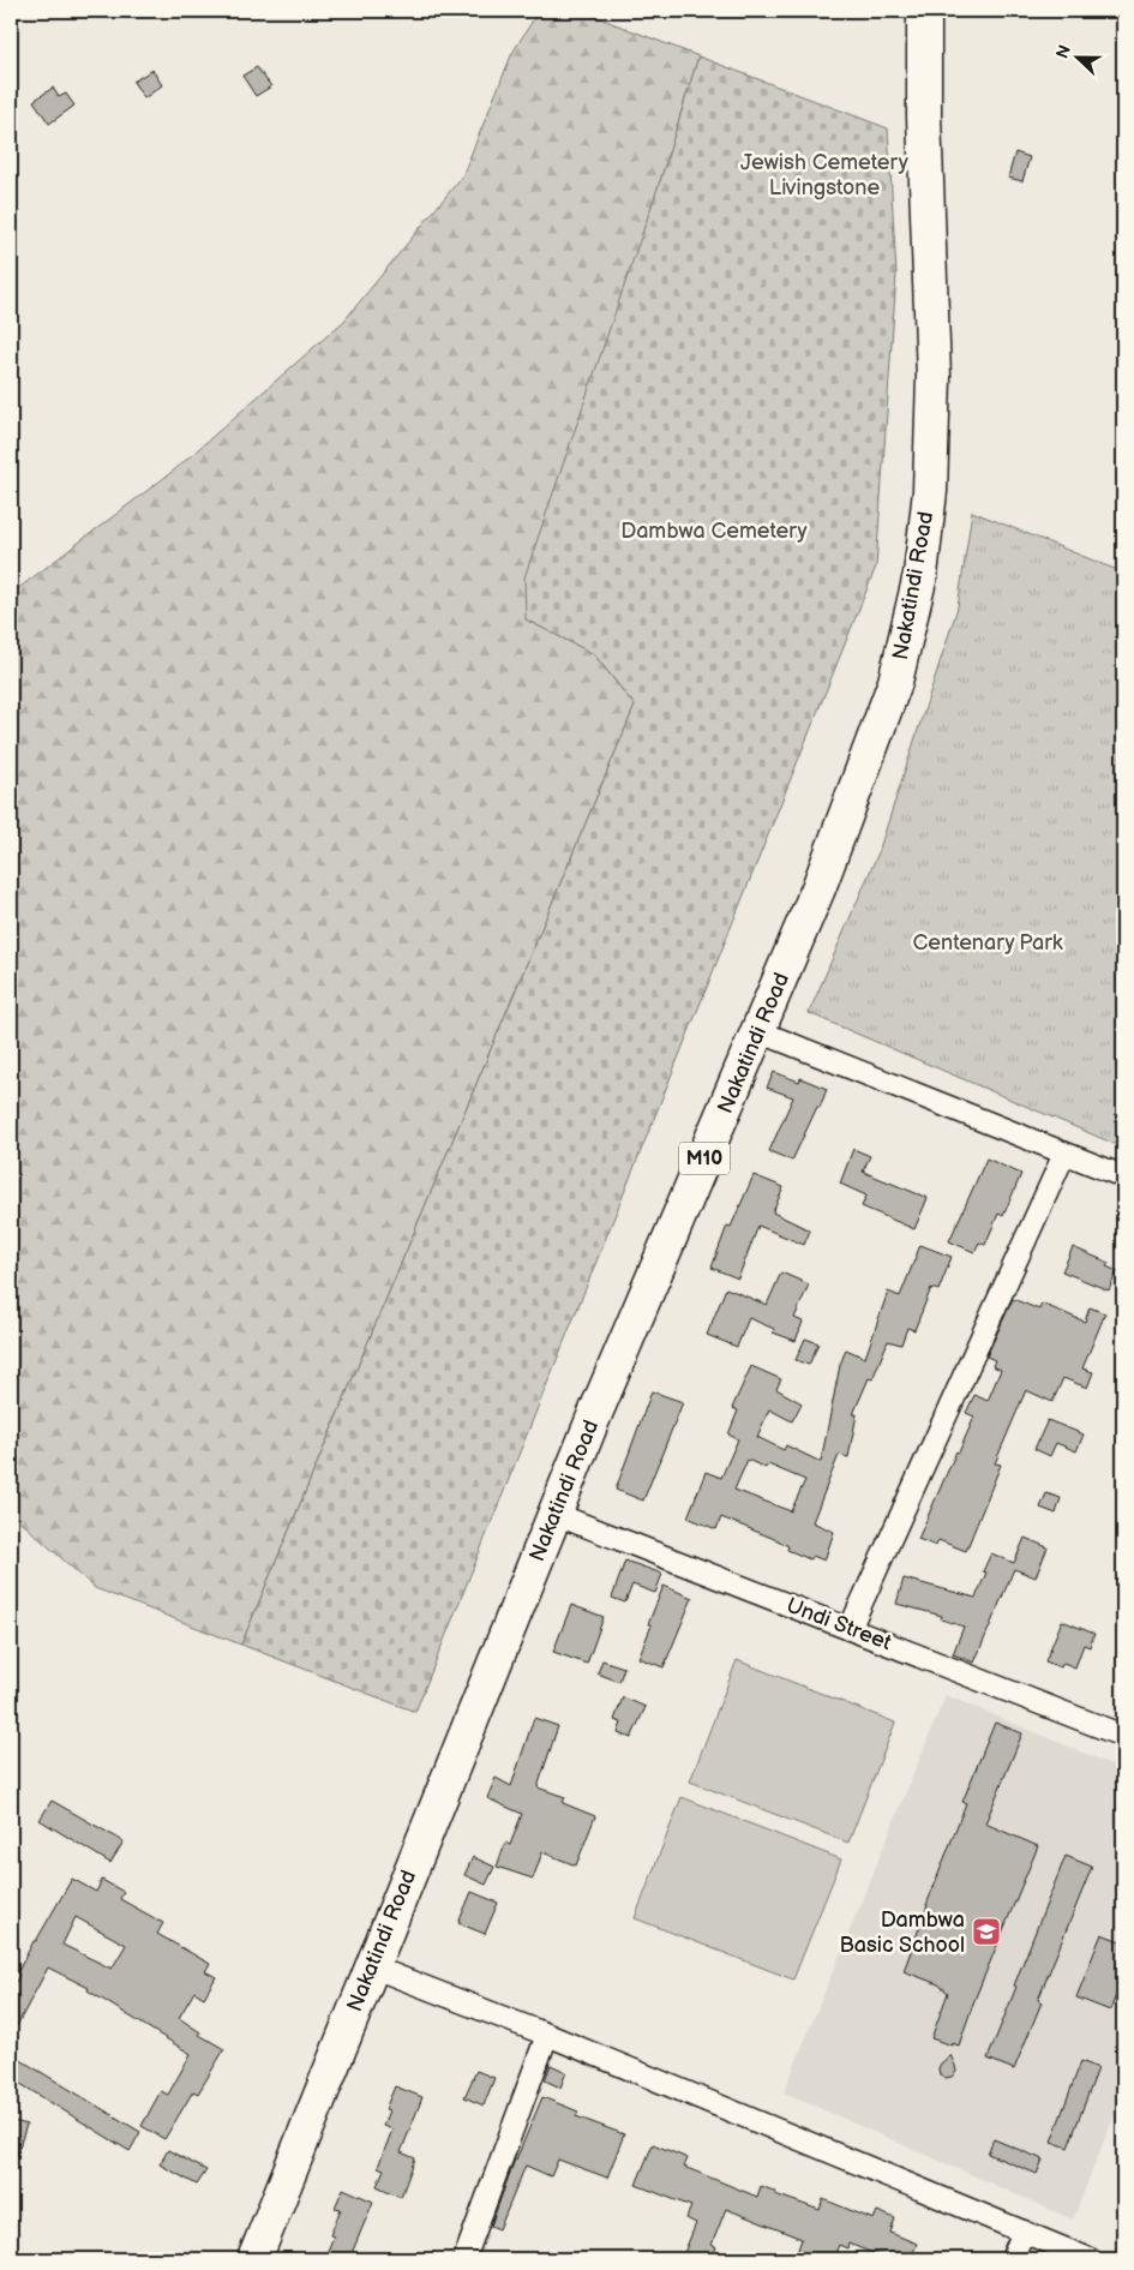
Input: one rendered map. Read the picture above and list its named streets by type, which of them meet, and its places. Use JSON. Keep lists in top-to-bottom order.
{
  "streets": {
    "highway": ["Nakatindi Road", "M10"],
    "street": ["Undi Street"]
  },
  "crossings": [
    ["Nakatindi Road", "Undi Street"]
  ],
  "parks": ["Jewish Cemetery Livingstone", "Dambwa Cemetery", "Centenary Park"],
  "places": {
    "school or university": ["Dambwa Basic School"]
  },
  "north": "left"
}
